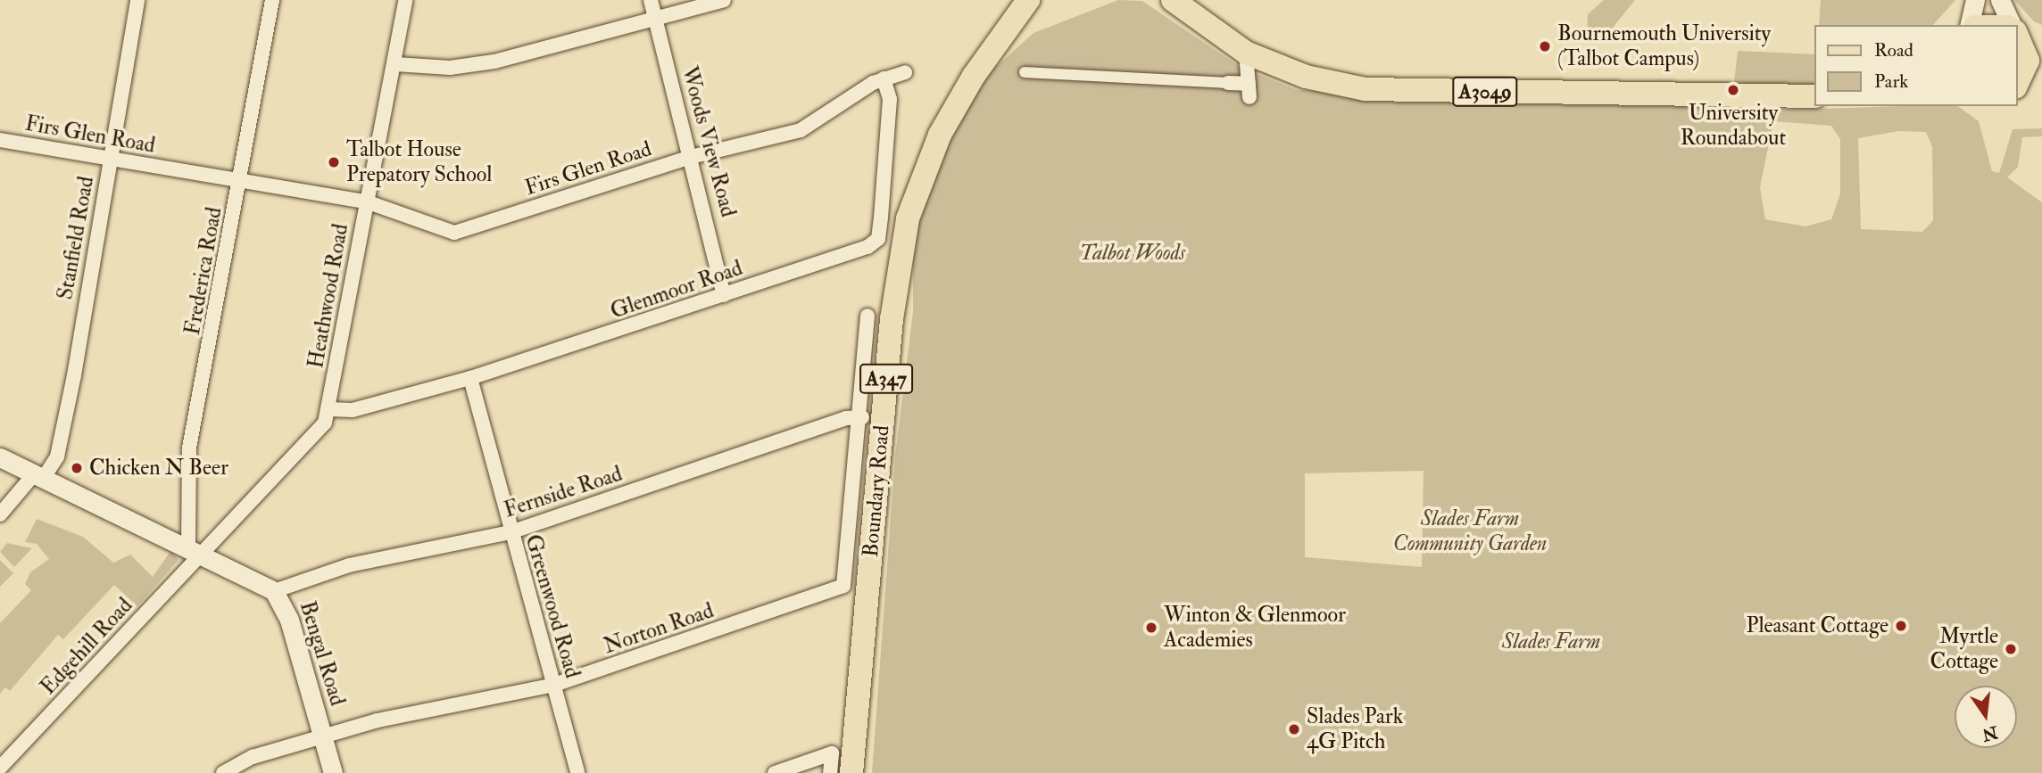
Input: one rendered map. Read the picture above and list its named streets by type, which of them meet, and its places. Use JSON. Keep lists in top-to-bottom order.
{
  "streets": {
    "main road": ["A3049", "A347", "Boundary Road"],
    "street": [
      "Firs Glen Road",
      "Woods View Road",
      "Stanfield Road",
      "Frederica Road",
      "Glenmoor Road",
      "Heathwood Road",
      "Fernside Road",
      "Greenwood Road",
      "Norton Road",
      "Edgehill Road",
      "Bengal Road"
    ]
  },
  "crossings": [
    ["Firs Glen Road", "Woods View Road"],
    ["Firs Glen Road", "Stanfield Road"],
    ["Firs Glen Road", "Frederica Road"],
    ["Firs Glen Road", "Glenmoor Road"],
    ["Firs Glen Road", "Heathwood Road"],
    ["Woods View Road", "Glenmoor Road"],
    ["Stanfield Road", "Bengal Road"],
    ["Frederica Road", "Heathwood Road"],
    ["Frederica Road", "Edgehill Road"],
    ["Frederica Road", "Bengal Road"],
    ["Glenmoor Road", "Heathwood Road"],
    ["Glenmoor Road", "Greenwood Road"],
    ["Heathwood Road", "Edgehill Road"],
    ["Heathwood Road", "Bengal Road"],
    ["Fernside Road", "Greenwood Road"],
    ["Fernside Road", "Norton Road"],
    ["Fernside Road", "Bengal Road"],
    ["Greenwood Road", "Norton Road"],
    ["Norton Road", "Bengal Road"],
    ["Edgehill Road", "Bengal Road"]
  ],
  "parks": ["Talbot Woods", "Slades Farm Community Garden", "Slades Farm"],
  "places": [
    "Bournemouth University (Talbot Campus)",
    "University Roundabout",
    "Talbot House Prepatory School",
    "Chicken N Beer",
    "Pleasant Cottage",
    "Winton & Glenmoor Academies",
    "Myrtle Cottage",
    "Slades Park 4G Pitch"
  ],
  "legend": ["Road", "Park"],
  "north": "bottom"
}
